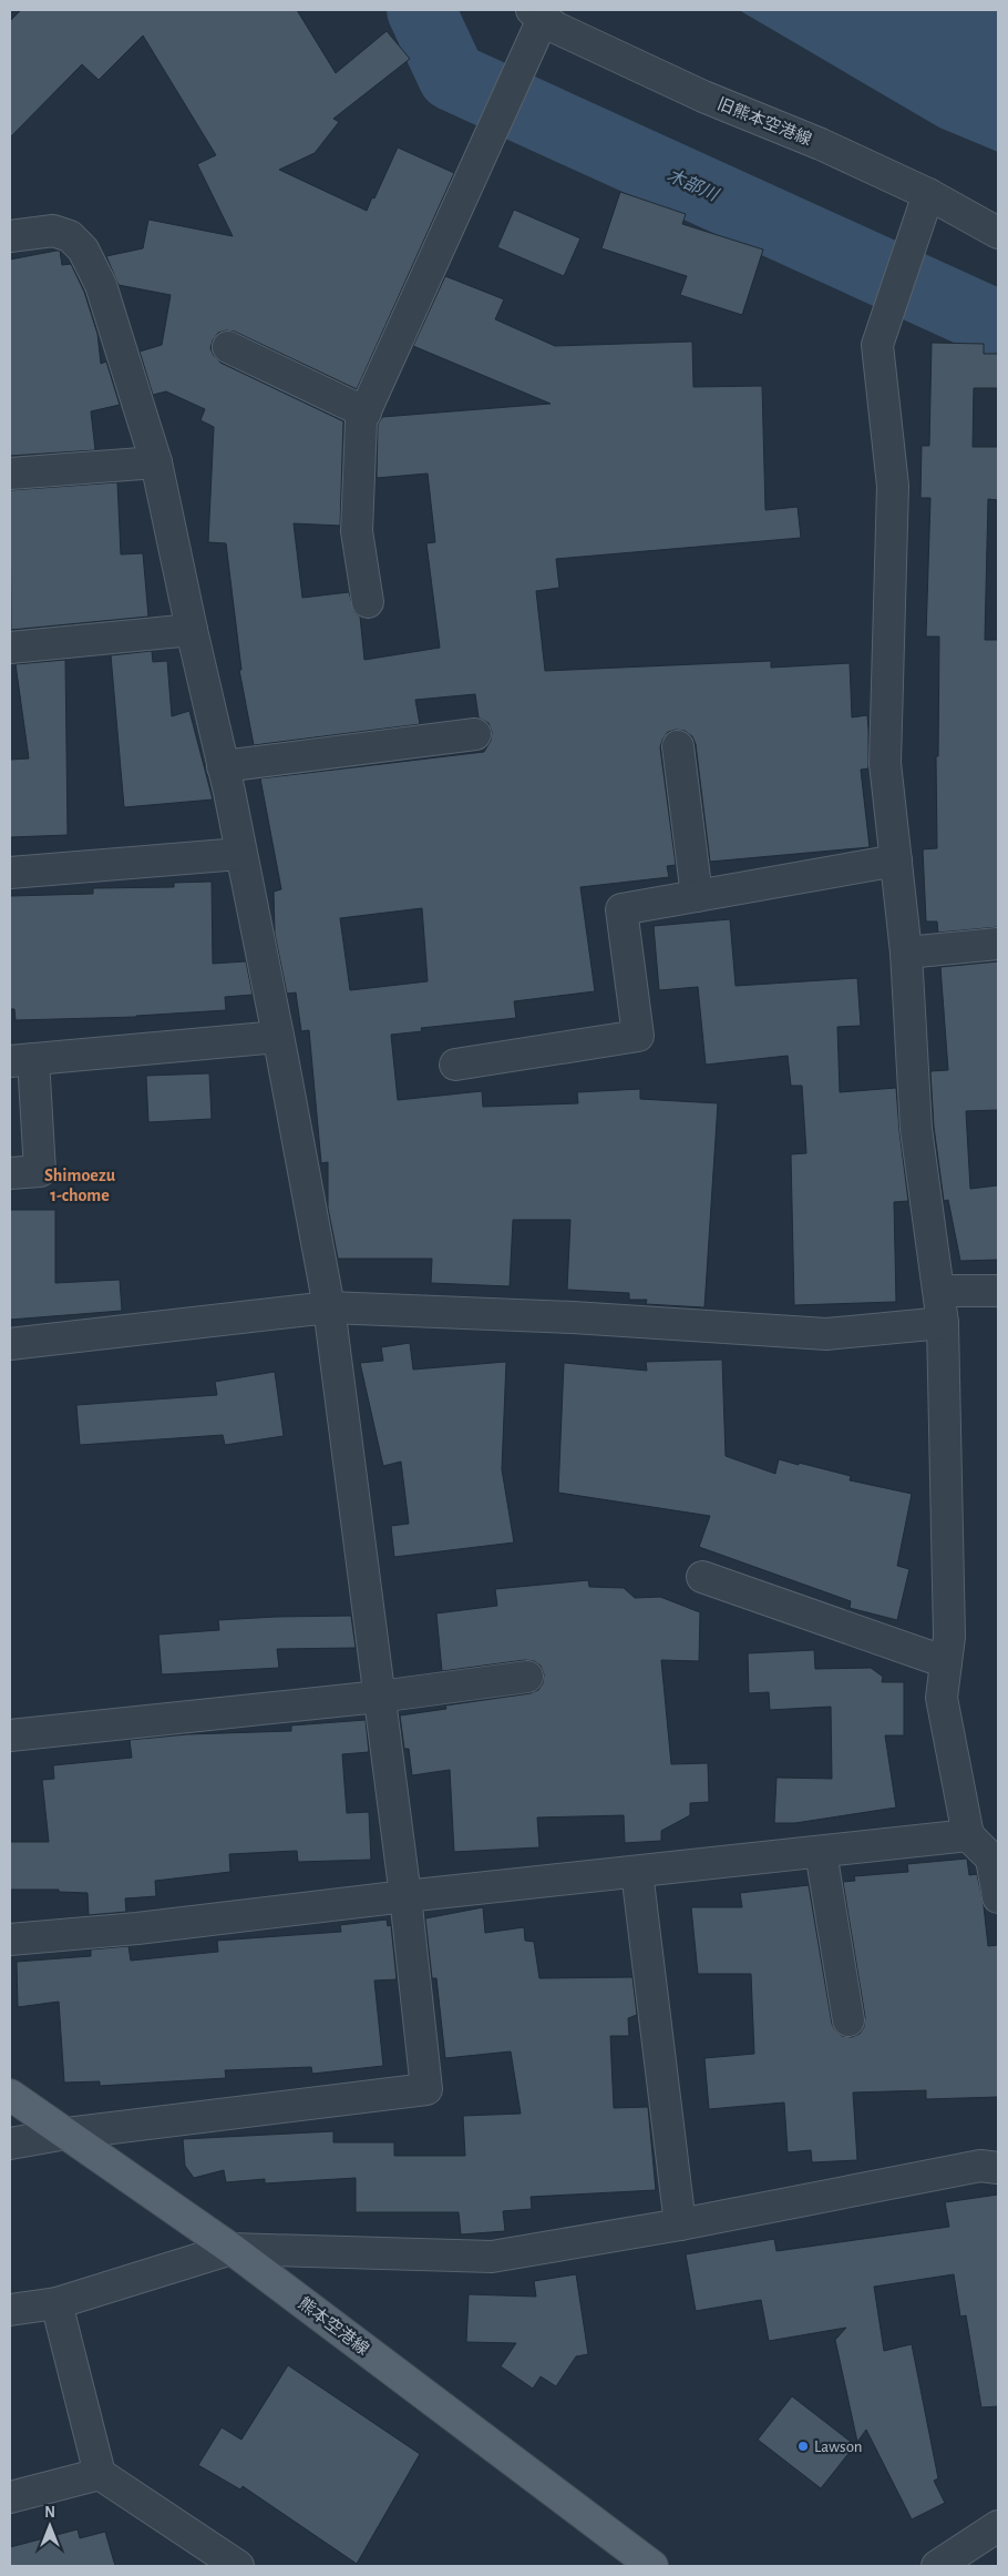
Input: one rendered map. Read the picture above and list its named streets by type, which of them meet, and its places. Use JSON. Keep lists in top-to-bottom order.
{
  "streets": {
    "main road": ["熊本空港線"],
    "street": ["旧熊本空港線"]
  },
  "districts": ["Shimoezu 1-chome"],
  "water": ["木部川"],
  "places": ["Lawson"],
  "north": "top"
}
